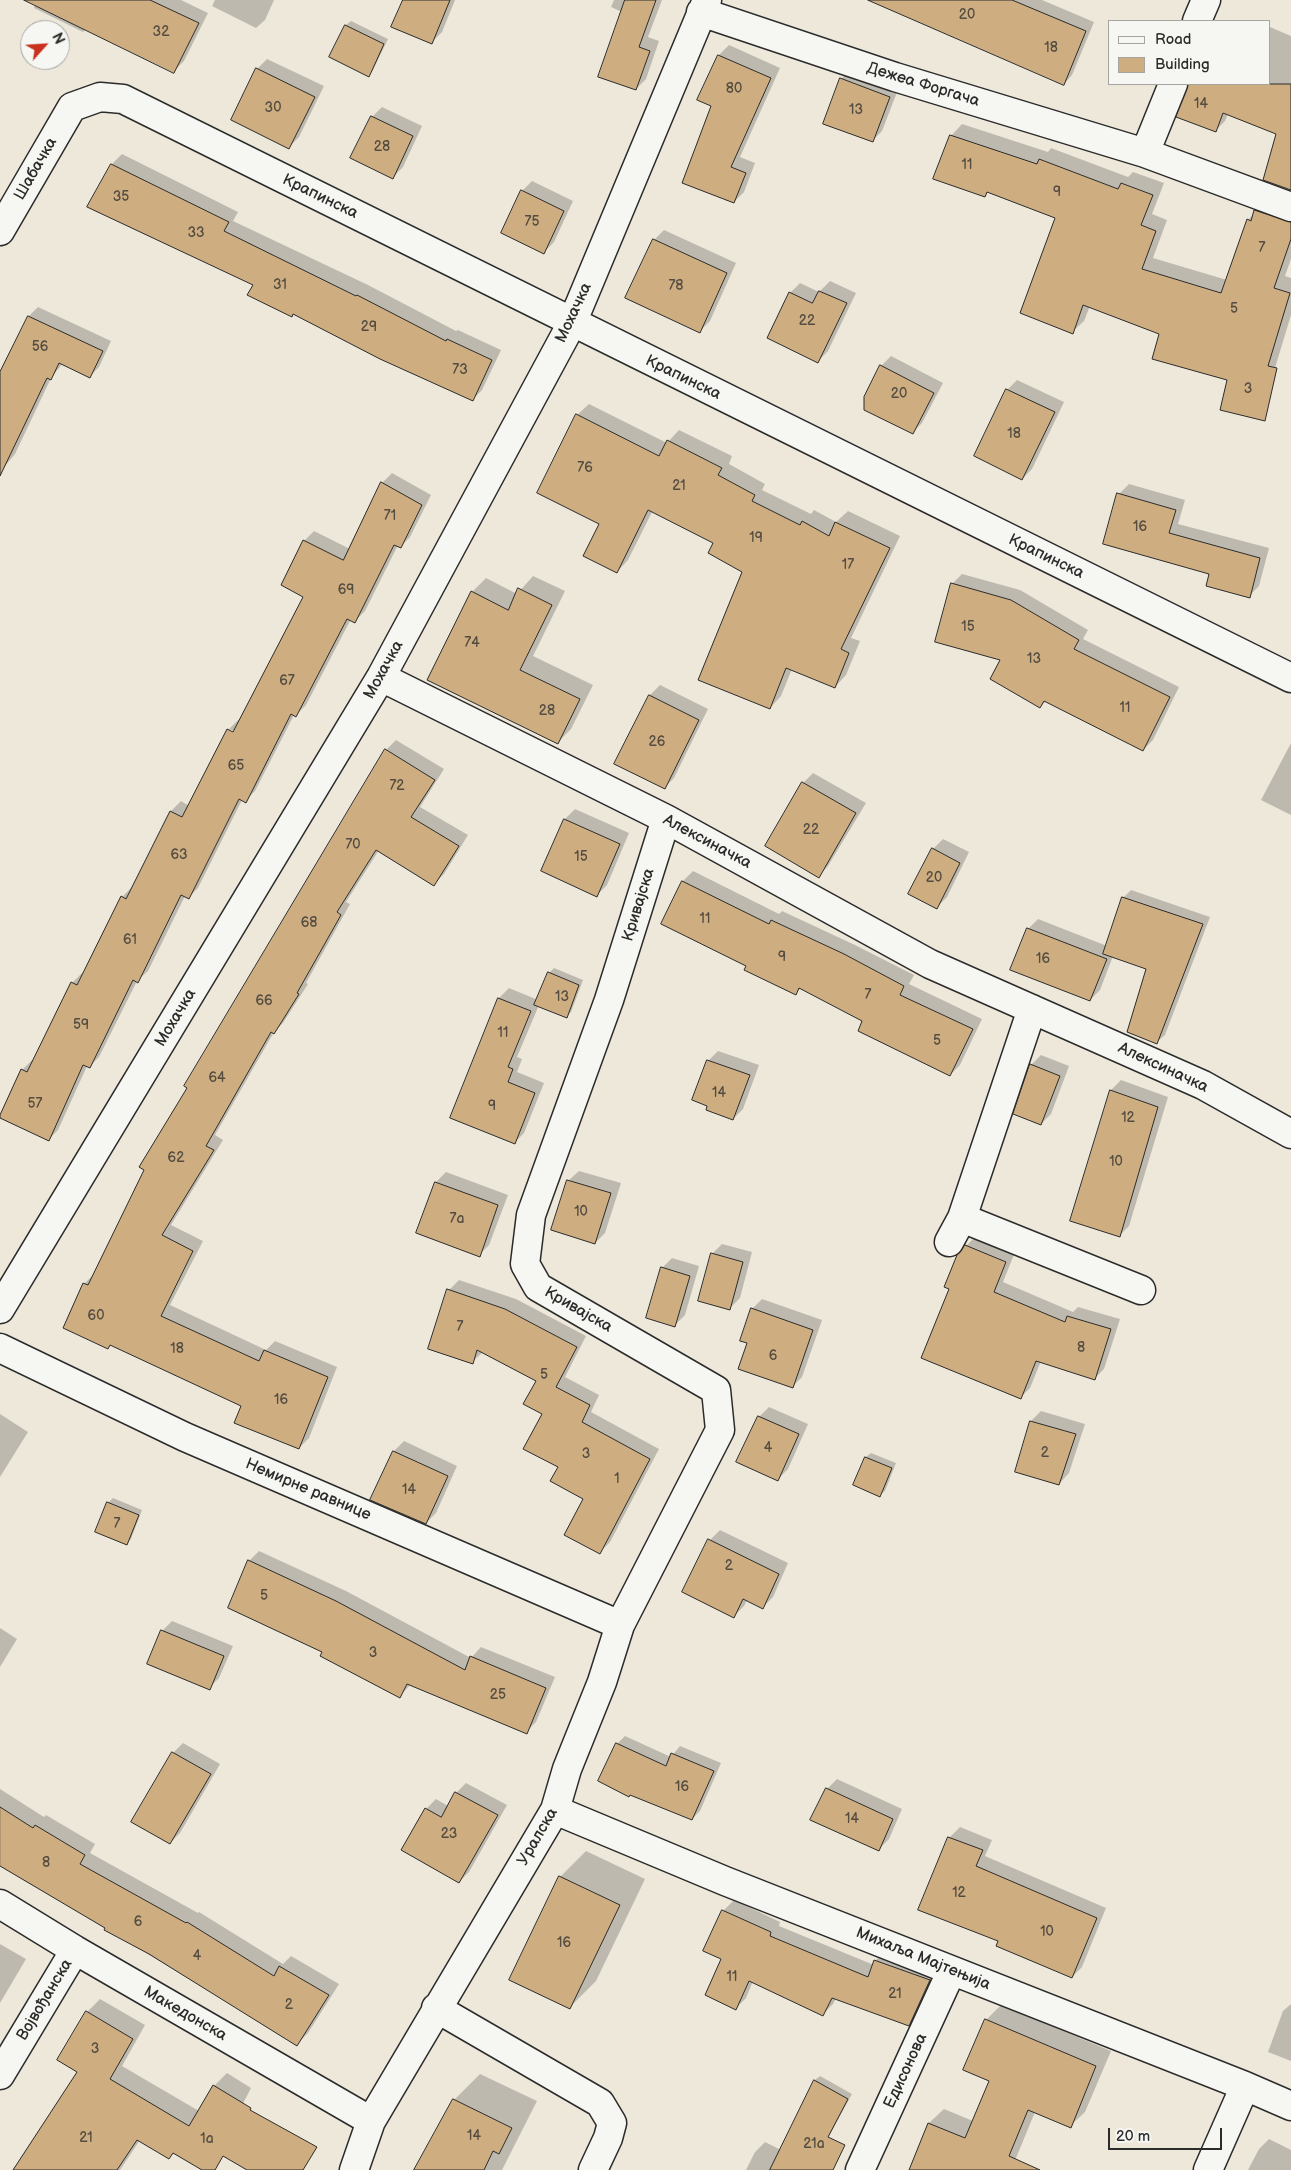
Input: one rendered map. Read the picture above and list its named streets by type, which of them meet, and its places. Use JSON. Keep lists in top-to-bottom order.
{
  "streets": {
    "street": [
      "Дежеа Форгача",
      "Шабачка",
      "Крапинска",
      "Мохачка",
      "Алексиначка",
      "Кривајска",
      "Немирне равнице",
      "Уралска",
      "Михаља Мајтењија",
      "Војвођанска",
      "Македонска",
      "Едисонова"
    ]
  },
  "crossings": [
    ["Дежеа Форгача", "Мохачка"],
    ["Шабачка", "Крапинска"],
    ["Крапинска", "Мохачка"],
    ["Мохачка", "Алексиначка"],
    ["Алексиначка", "Кривајска"],
    ["Кривајска", "Немирне равнице"],
    ["Кривајска", "Уралска"],
    ["Немирне равнице", "Уралска"],
    ["Уралска", "Михаља Мајтењија"],
    ["Уралска", "Македонска"],
    ["Михаља Мајтењија", "Едисонова"],
    ["Војвођанска", "Македонска"]
  ],
  "house_numbers": [
    "20",
    "32",
    "18",
    "80",
    "14",
    "30",
    "13",
    "28",
    "11",
    "9",
    "35",
    "75",
    "33",
    "7",
    "31",
    "78",
    "5",
    "22",
    "29",
    "56",
    "73",
    "3",
    "20",
    "18",
    "76",
    "21",
    "71",
    "16",
    "19",
    "17",
    "69",
    "15",
    "74",
    "13",
    "67",
    "11",
    "28",
    "26",
    "65",
    "72",
    "22",
    "70",
    "63",
    "15",
    "20",
    "11",
    "68",
    "61",
    "9",
    "16",
    "7",
    "13",
    "66",
    "59",
    "11",
    "5",
    "64",
    "14",
    "57",
    "9",
    "12",
    "62",
    "10",
    "10",
    "7a",
    "60",
    "7",
    "8",
    "18",
    "6",
    "5",
    "16",
    "4",
    "2",
    "3",
    "1",
    "14",
    "7",
    "2",
    "5",
    "3",
    "25",
    "16",
    "14",
    "23",
    "8",
    "12",
    "6",
    "10",
    "16",
    "4",
    "11",
    "21",
    "2",
    "3",
    "14",
    "21",
    "1a",
    "21a"
  ],
  "legend": ["Road", "Building"],
  "scale_bar": "20 m",
  "north": "top right"
}
